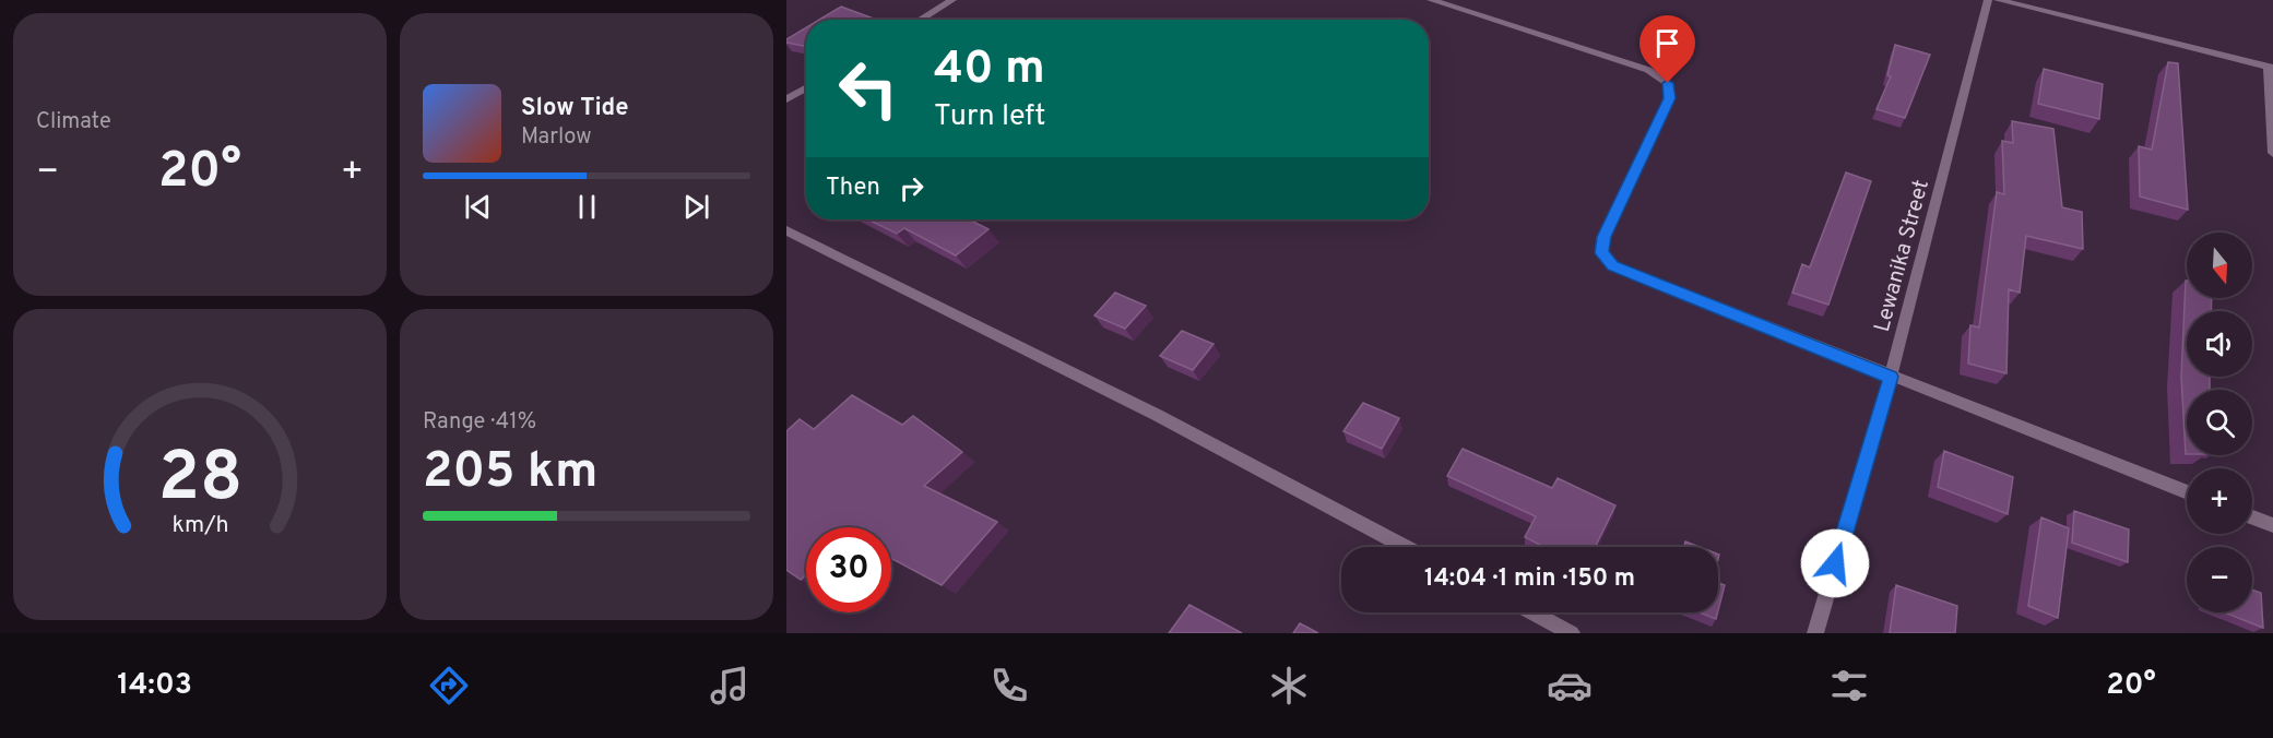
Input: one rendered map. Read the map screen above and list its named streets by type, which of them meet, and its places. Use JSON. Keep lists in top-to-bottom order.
{
  "streets": {
    "street": ["Lewanika Street"]
  },
  "north": "bottom",
  "page": {
    "tile": [
      "Climate",
      ["Range · 41%", "205 km"]
    ],
    "turn": ["40 m", "Turn left"],
    "song": ["Slow Tide", "Marlow"],
    "heat": ["−", "20°", "+"],
    "then": "Then",
    "map_buttons": ["+", "−"],
    "limit": "30",
    "trip": "14:04 · 1 min · 150 m",
    "tabs": ["14:03", "20°"],
    "gauge": ["28", "km/h"]
  }
}
